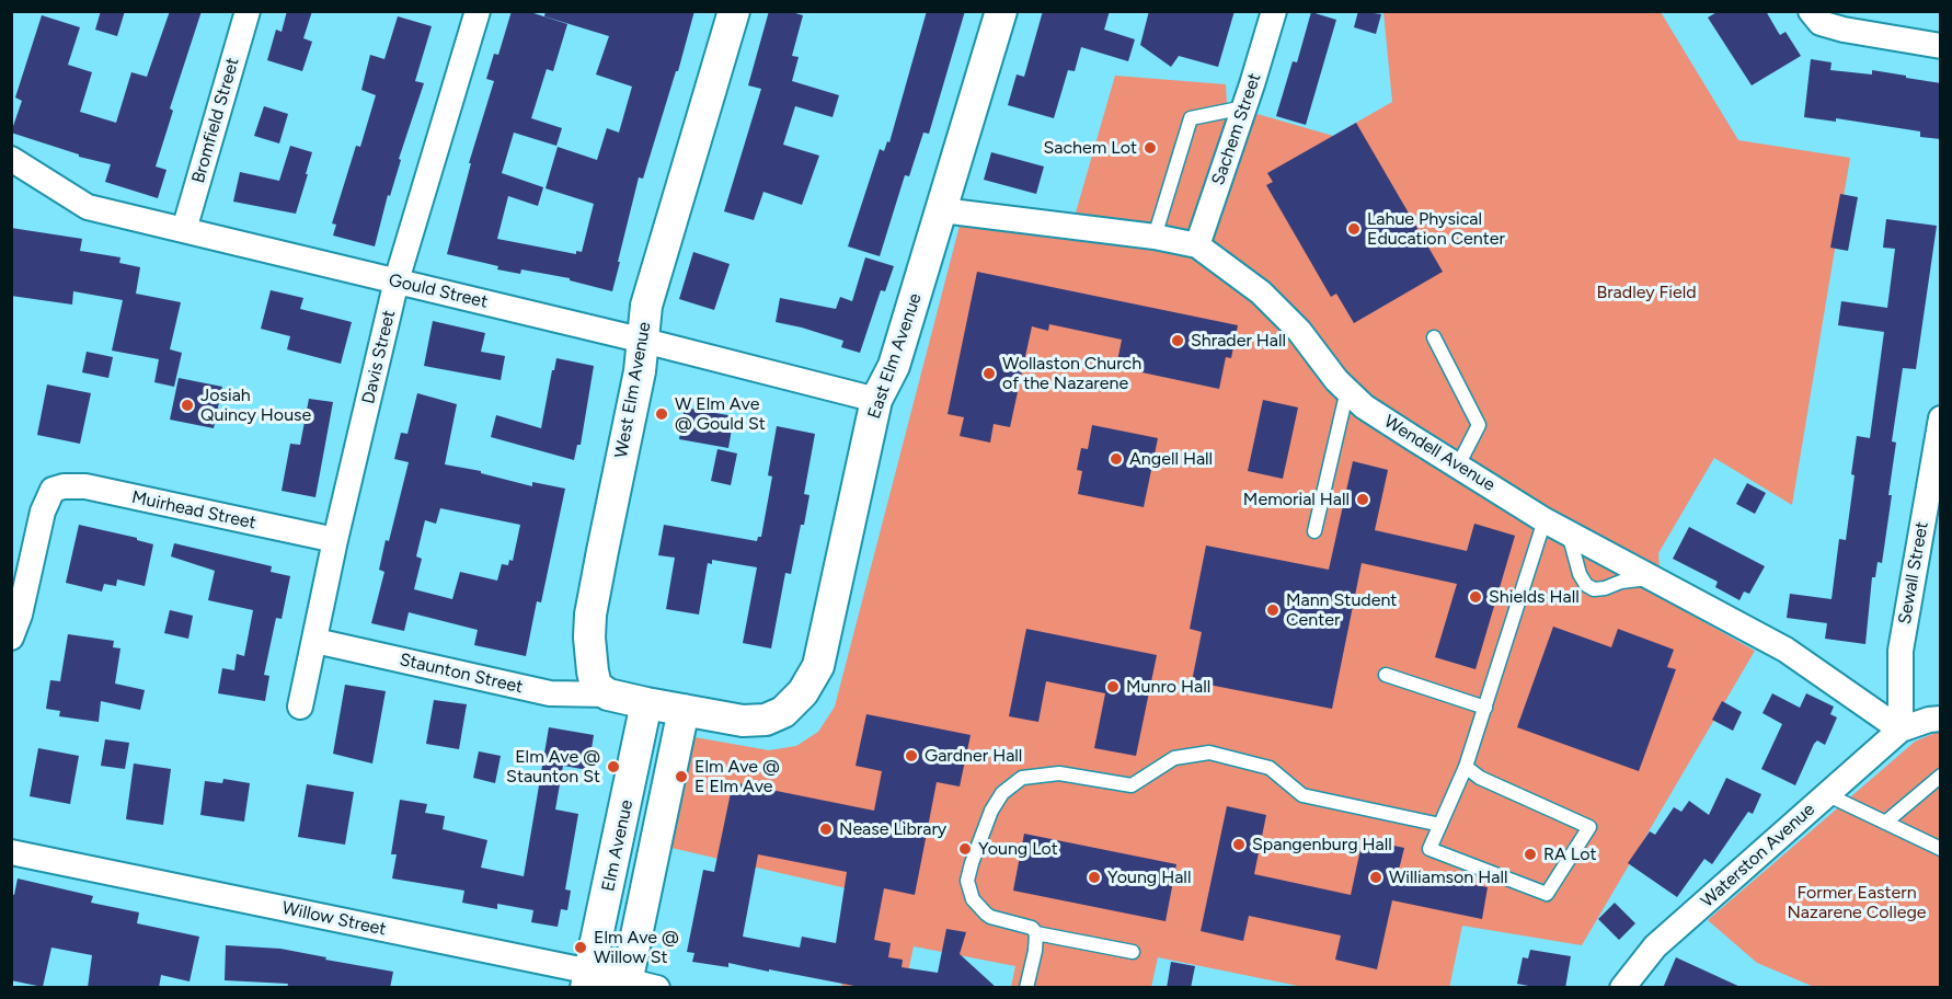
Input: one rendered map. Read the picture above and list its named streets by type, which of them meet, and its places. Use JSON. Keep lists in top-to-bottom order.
{
  "streets": {
    "street": [
      "Bromfield Street",
      "Sachem Street",
      "Gould Street",
      "East Elm Avenue",
      "Davis Street",
      "West Elm Avenue",
      "Wendell Avenue",
      "Muirhead Street",
      "Sewall Street",
      "Staunton Street",
      "Elm Avenue",
      "Waterston Avenue",
      "Willow Street"
    ]
  },
  "crossings": [
    ["Bromfield Street", "Gould Street"],
    ["Sachem Street", "Wendell Avenue"],
    ["Gould Street", "East Elm Avenue"],
    ["Gould Street", "Davis Street"],
    ["Gould Street", "West Elm Avenue"],
    ["East Elm Avenue", "Wendell Avenue"],
    ["East Elm Avenue", "Elm Avenue"],
    ["Davis Street", "Muirhead Street"],
    ["Davis Street", "Staunton Street"],
    ["West Elm Avenue", "Staunton Street"],
    ["Wendell Avenue", "Sewall Street"],
    ["Wendell Avenue", "Waterston Avenue"],
    ["Sewall Street", "Waterston Avenue"],
    ["Elm Avenue", "Willow Street"]
  ],
  "parks": ["Bradley Field", "Former Eastern Nazarene College"],
  "places": [
    "Sachem Lot",
    "Lahue Physical Education Center",
    "Shrader Hall",
    "Wollaston Church of the Nazarene",
    "Josiah Quincy House",
    "W Elm Ave @ Gould St",
    "Angell Hall",
    "Memorial Hall",
    "Shields Hall",
    "Mann Student Center",
    "Munro Hall",
    "Gardner Hall",
    "Elm Ave @ Staunton St",
    "Elm Ave @ E Elm Ave",
    "Nease Library",
    "Spangenburg Hall",
    "Young Lot",
    "RA Lot",
    "Young Hall",
    "Williamson Hall",
    "Elm Ave @ Willow St"
  ]
}
